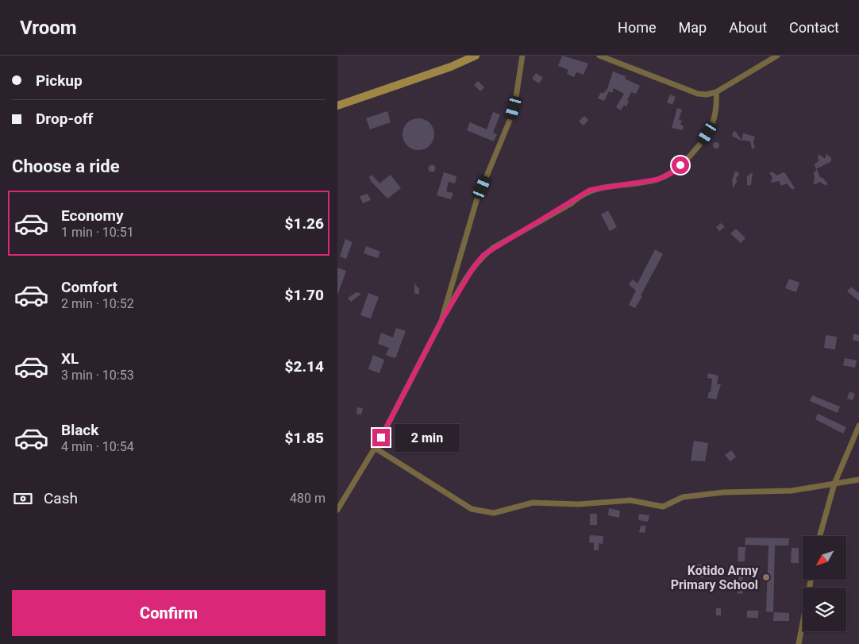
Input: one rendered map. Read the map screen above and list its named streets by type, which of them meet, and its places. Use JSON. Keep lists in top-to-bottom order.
{
  "places": ["Kotido Army Primary School"],
  "north": "bottom left",
  "page": {
    "header": "Vroom",
    "nav": [
      "Home",
      "Map",
      "About",
      "Contact"
    ],
    "banner": ["Pickup", "Drop-off"],
    "heading": "Choose a ride",
    "list": [
      {
        "name": "Economy",
        "note": "1 min · 10:51",
        "value": "$1.26"
      },
      {
        "name": "Comfort",
        "note": "2 min · 10:52",
        "value": "$1.70"
      },
      {
        "name": "XL",
        "note": "3 min · 10:53",
        "value": "$2.14"
      },
      {
        "name": "Black",
        "note": "4 min · 10:54",
        "value": "$1.85"
      }
    ],
    "bubble": "2 min",
    "pay": ["Cash", "480 m"],
    "buttons": "Confirm"
  }
}
